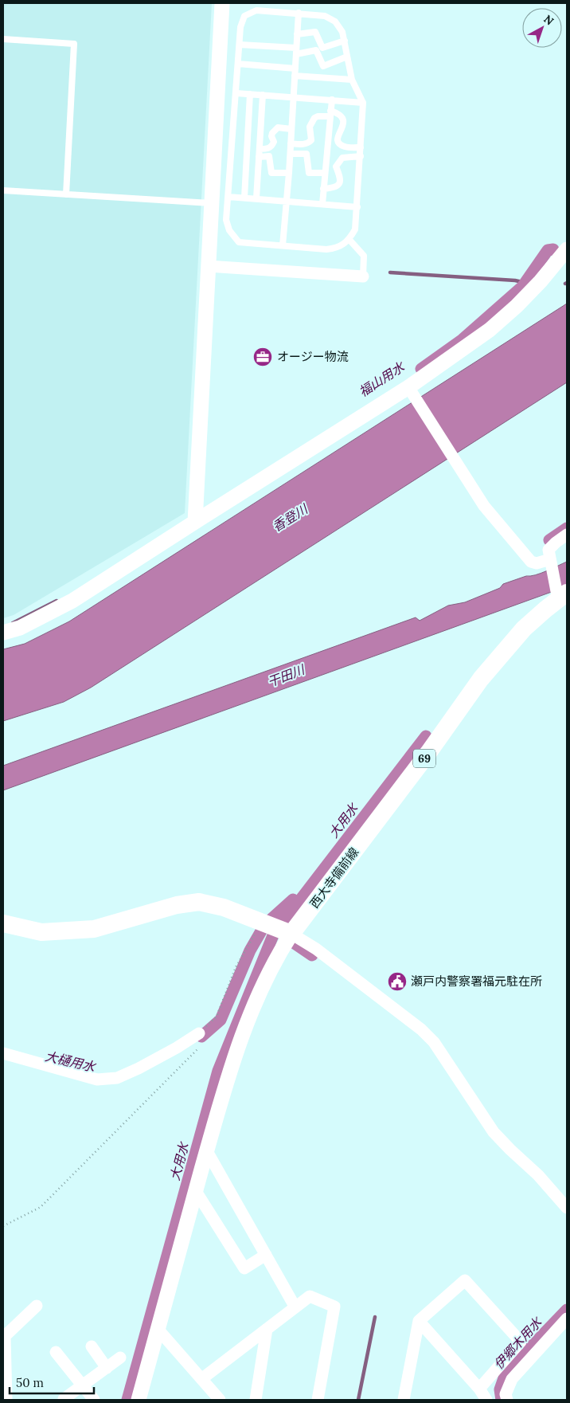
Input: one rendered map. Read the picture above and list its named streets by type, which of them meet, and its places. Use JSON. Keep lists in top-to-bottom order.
{
  "streets": {
    "main road": ["69", "西大寺備前線"]
  },
  "water": [
    "福山用水",
    "香登川",
    "干田川",
    "大用水",
    "大樋用水",
    "伊郷木用水"
  ],
  "places": {
    "office": ["オージー物流"],
    "public building": ["瀬戸内警察署福元駐在所"]
  },
  "scale_bar": "50 m",
  "north": "top right"
}
